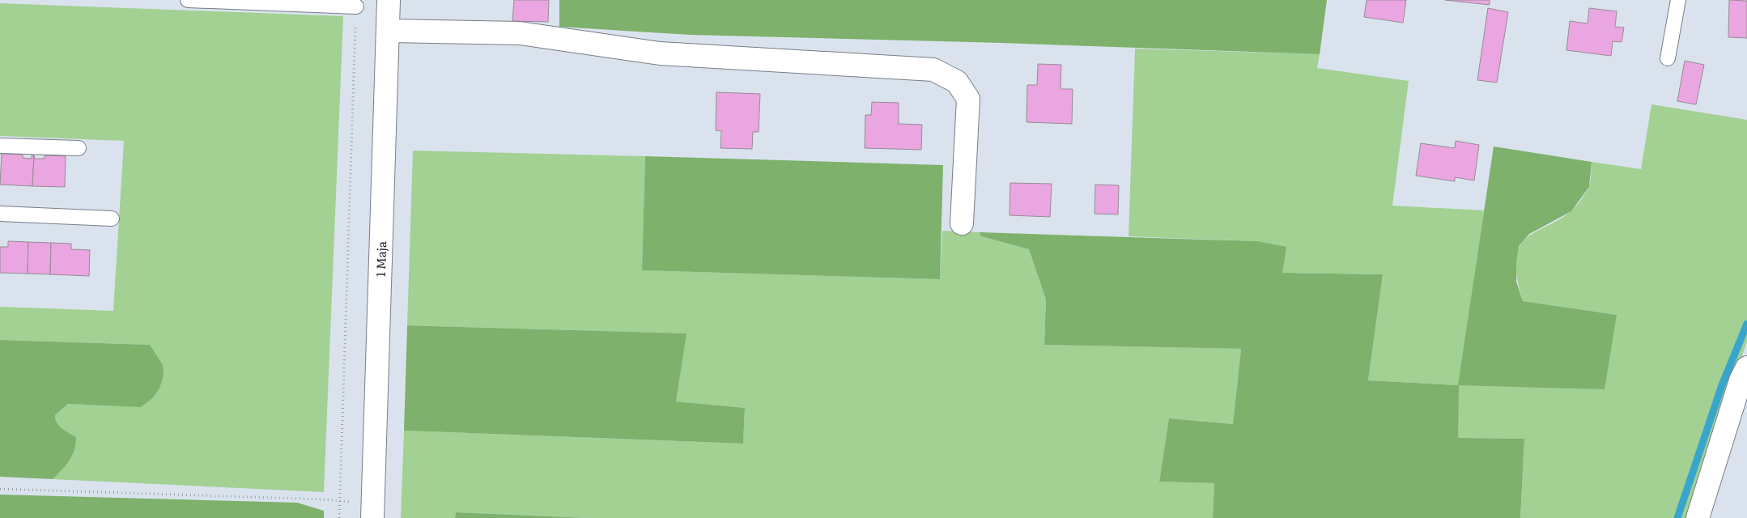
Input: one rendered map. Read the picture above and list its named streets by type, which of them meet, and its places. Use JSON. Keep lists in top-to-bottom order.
{
  "streets": {
    "street": ["1 Maja"]
  }
}
